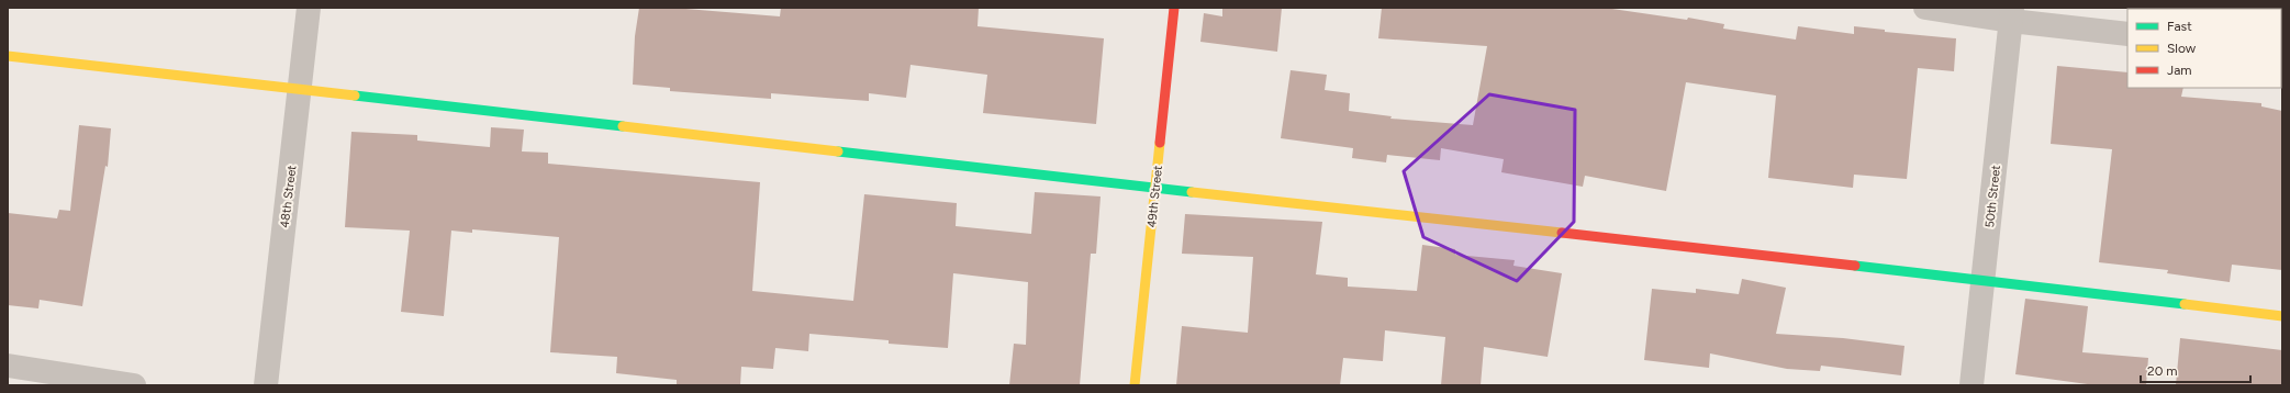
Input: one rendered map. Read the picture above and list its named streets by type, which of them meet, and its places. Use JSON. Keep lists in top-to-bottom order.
{
  "streets": {
    "street": ["48th Street", "49th Street", "50th Street"]
  },
  "legend": ["Fast", "Slow", "Jam"],
  "scale_bar": "20 m"
}
